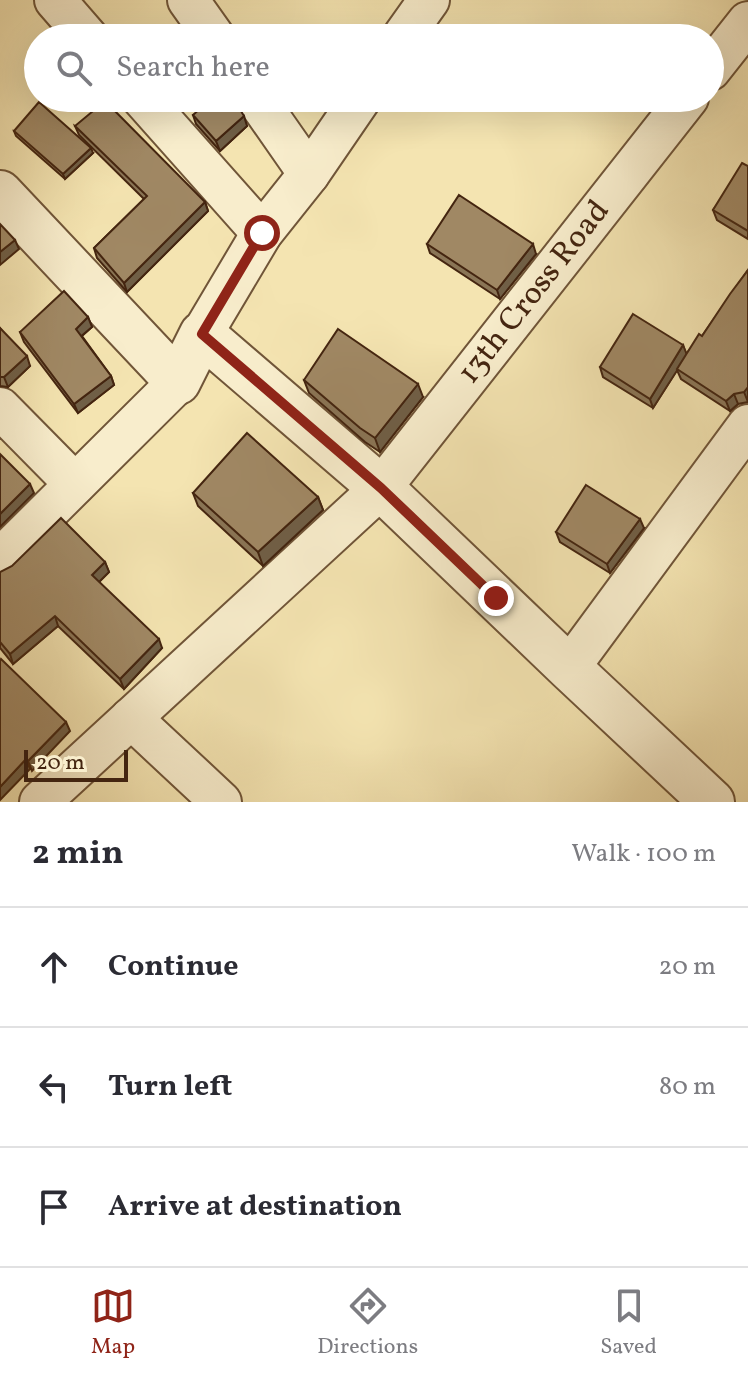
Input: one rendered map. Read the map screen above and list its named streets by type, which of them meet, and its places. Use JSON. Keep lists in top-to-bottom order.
{
  "streets": {
    "street": ["13th Cross Road"]
  },
  "scale_bar": "20 m",
  "page": {
    "search": "Search here",
    "scale": "20 m",
    "heading": ["2 min", "Walk · 100 m"],
    "list": [
      ["Continue", "20 m"],
      ["Turn left", "80 m"],
      "Arrive at destination"
    ],
    "nav": ["Map", "Directions", "Saved"]
  }
}
